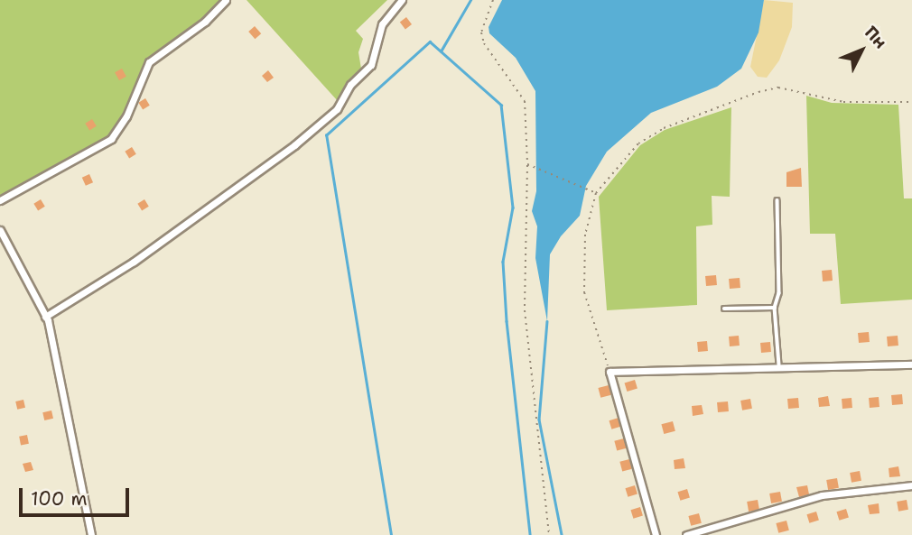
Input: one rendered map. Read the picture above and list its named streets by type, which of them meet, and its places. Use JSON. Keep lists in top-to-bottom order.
{
  "scale_bar": "100 m",
  "north": "top right"
}
